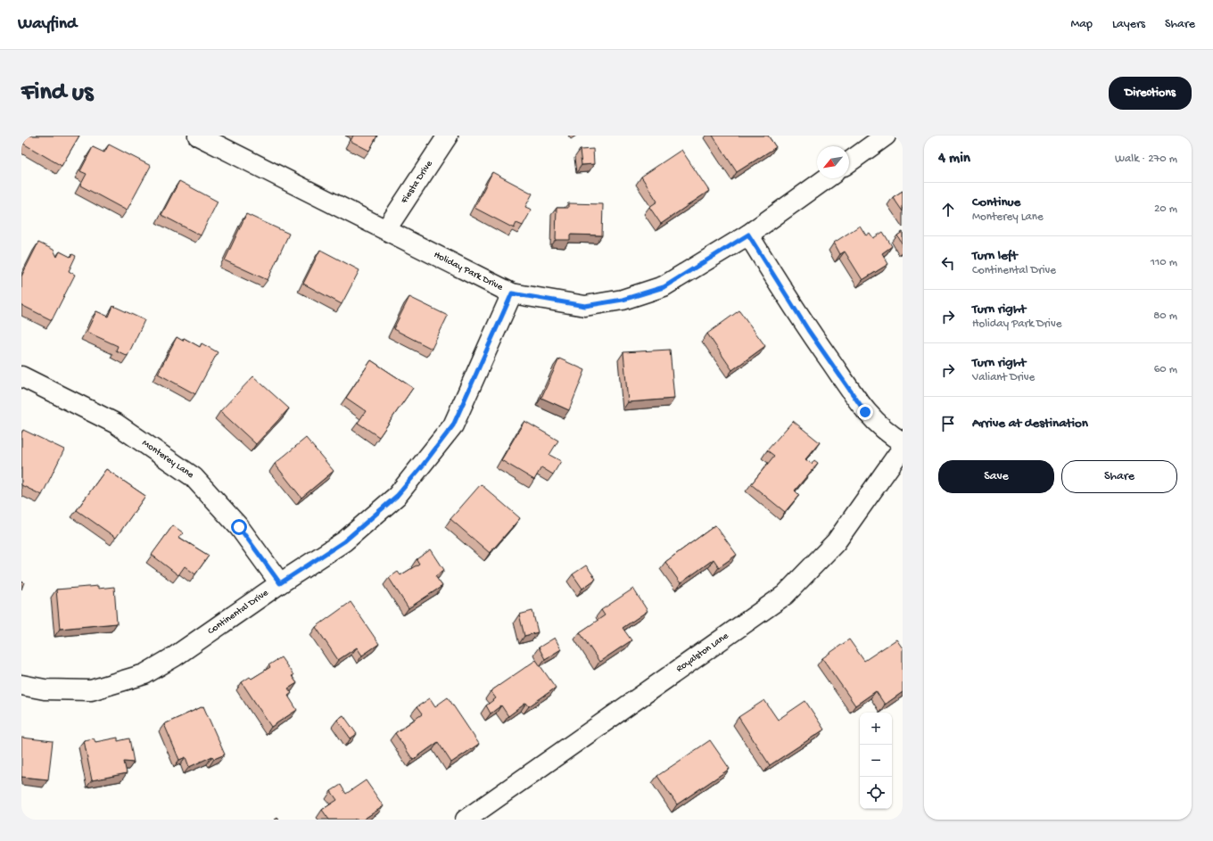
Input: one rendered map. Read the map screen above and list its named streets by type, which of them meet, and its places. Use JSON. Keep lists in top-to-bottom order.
{
  "streets": {
    "street": [
      "Fiesta Drive",
      "Holiday Park Drive",
      "Monterey Lane",
      "Continental Drive",
      "Royalston Lane"
    ]
  },
  "crossings": [
    ["Fiesta Drive", "Holiday Park Drive"],
    ["Holiday Park Drive", "Continental Drive"],
    ["Monterey Lane", "Continental Drive"]
  ],
  "north": "bottom left",
  "page": {
    "header": "Wayfind",
    "nav": ["Map", "Layers", "Share"],
    "buttons": [
      "Directions",
      ["Save", "Share"]
    ],
    "title": "Find us",
    "heading": ["4 min", "Walk · 270 m"],
    "list": [
      ["Continue", "Monterey Lane", "20 m"],
      ["Turn left", "Continental Drive", "110 m"],
      ["Turn right", "Holiday Park Drive", "80 m"],
      ["Turn right", "Valiant Drive", "60 m"],
      "Arrive at destination"
    ],
    "map_buttons": ["+", "−"]
  }
}
